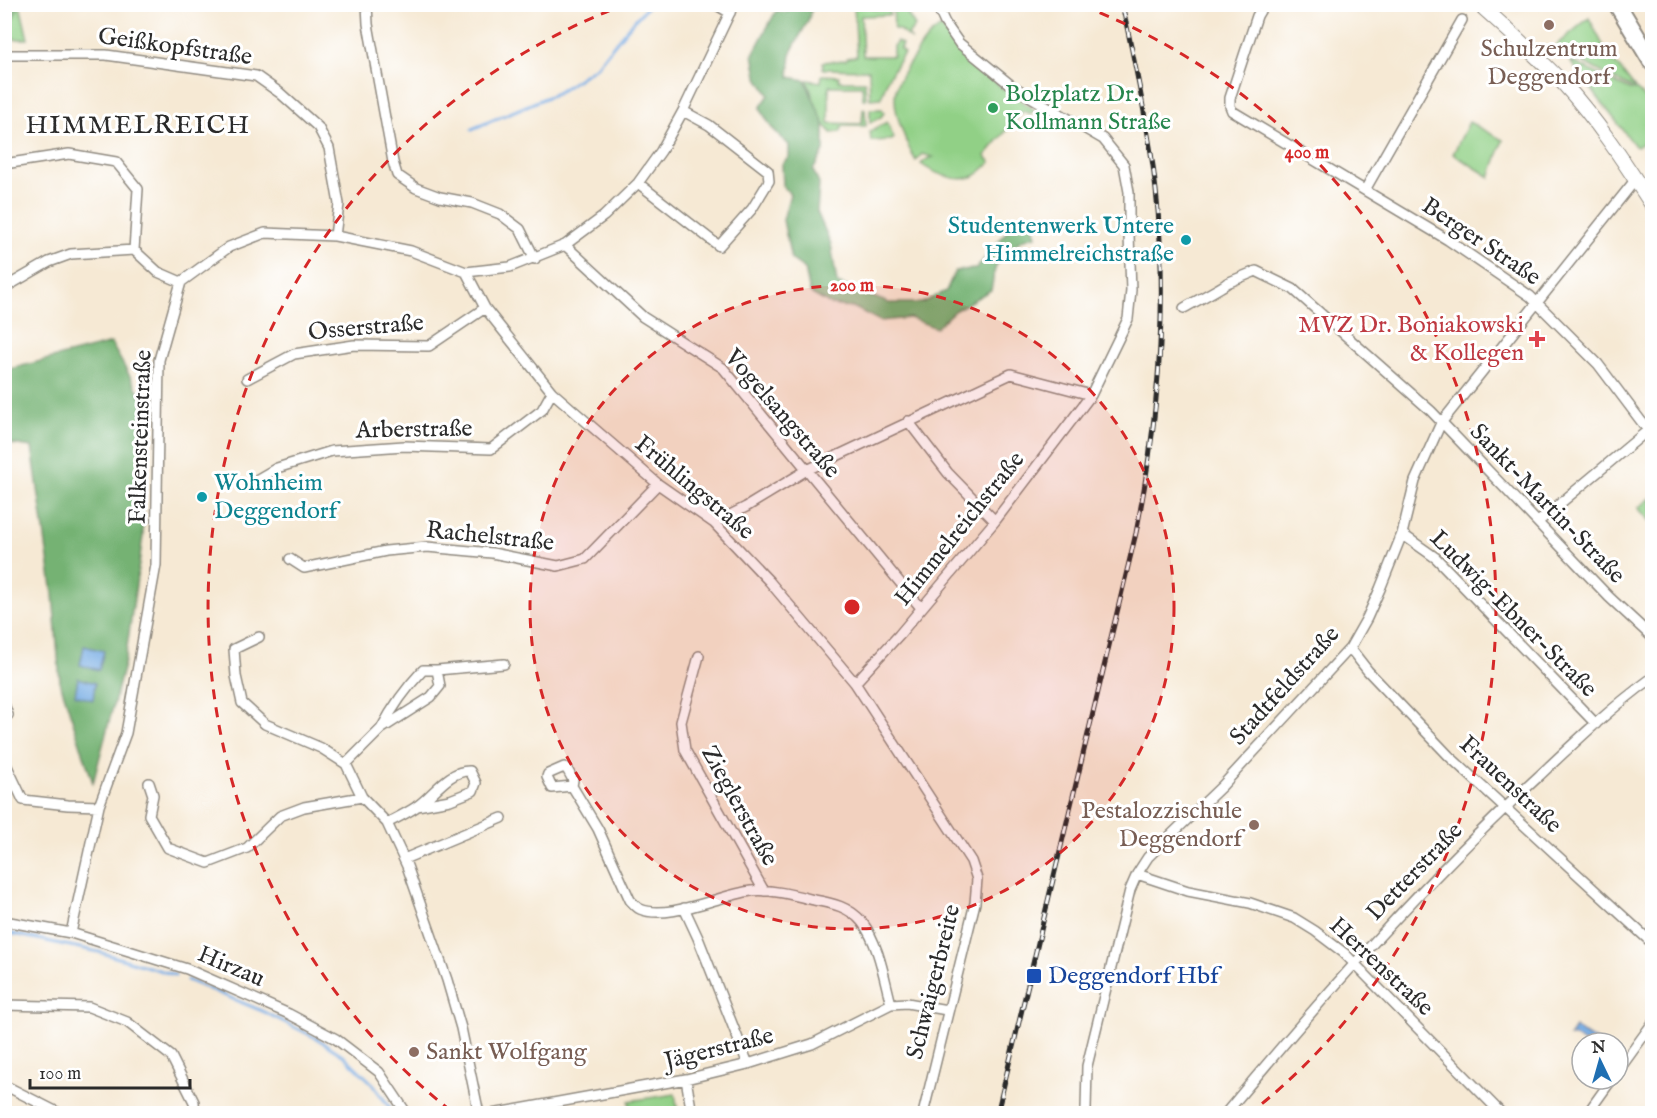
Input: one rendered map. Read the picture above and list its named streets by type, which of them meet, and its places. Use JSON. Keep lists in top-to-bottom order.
{
  "streets": {
    "street": [
      "Geißkopfstraße",
      "Berger Straße",
      "Osserstraße",
      "Vogelsangstraße",
      "Arberstraße",
      "Falkensteinstraße",
      "Frühlingstraße",
      "Sankt-Martin-Straße",
      "Himmelreichstraße",
      "Rachelstraße",
      "Ludwig-Ebner-Straße",
      "Stadtfeldstraße",
      "Frauenstraße",
      "Zieglerstraße",
      "Detterstraße",
      "Hirzau",
      "Herrenstraße",
      "Schwaigerbreite",
      "Jägerstraße"
    ]
  },
  "crossings": [
    ["Berger Straße", "Sankt-Martin-Straße"],
    ["Berger Straße", "Stadtfeldstraße"],
    ["Osserstraße", "Frühlingstraße"],
    ["Vogelsangstraße", "Himmelreichstraße"],
    ["Arberstraße", "Frühlingstraße"],
    ["Falkensteinstraße", "Hirzau"],
    ["Frühlingstraße", "Himmelreichstraße"],
    ["Frühlingstraße", "Rachelstraße"],
    ["Frühlingstraße", "Schwaigerbreite"],
    ["Sankt-Martin-Straße", "Stadtfeldstraße"],
    ["Ludwig-Ebner-Straße", "Stadtfeldstraße"],
    ["Ludwig-Ebner-Straße", "Detterstraße"],
    ["Stadtfeldstraße", "Frauenstraße"],
    ["Stadtfeldstraße", "Herrenstraße"],
    ["Frauenstraße", "Detterstraße"],
    ["Zieglerstraße", "Jägerstraße"],
    ["Detterstraße", "Herrenstraße"],
    ["Schwaigerbreite", "Jägerstraße"]
  ],
  "districts": ["HIMMELREICH"],
  "places": {
    "other": [
      "Schulzentrum Deggendorf",
      "Bolzplatz Dr. Kollmann Straße",
      "Studentenwerk Untere Himmelreichstraße",
      "Wohnheim Deggendorf",
      "Pestalozzischule Deggendorf",
      "Sankt Wolfgang"
    ],
    "health": ["MVZ Dr. Boniakowski & Kollegen"],
    "transit": ["Deggendorf Hbf"]
  },
  "scale_bar": "100 m",
  "north": "top",
  "rings": ["400 m", "200 m"]
}
